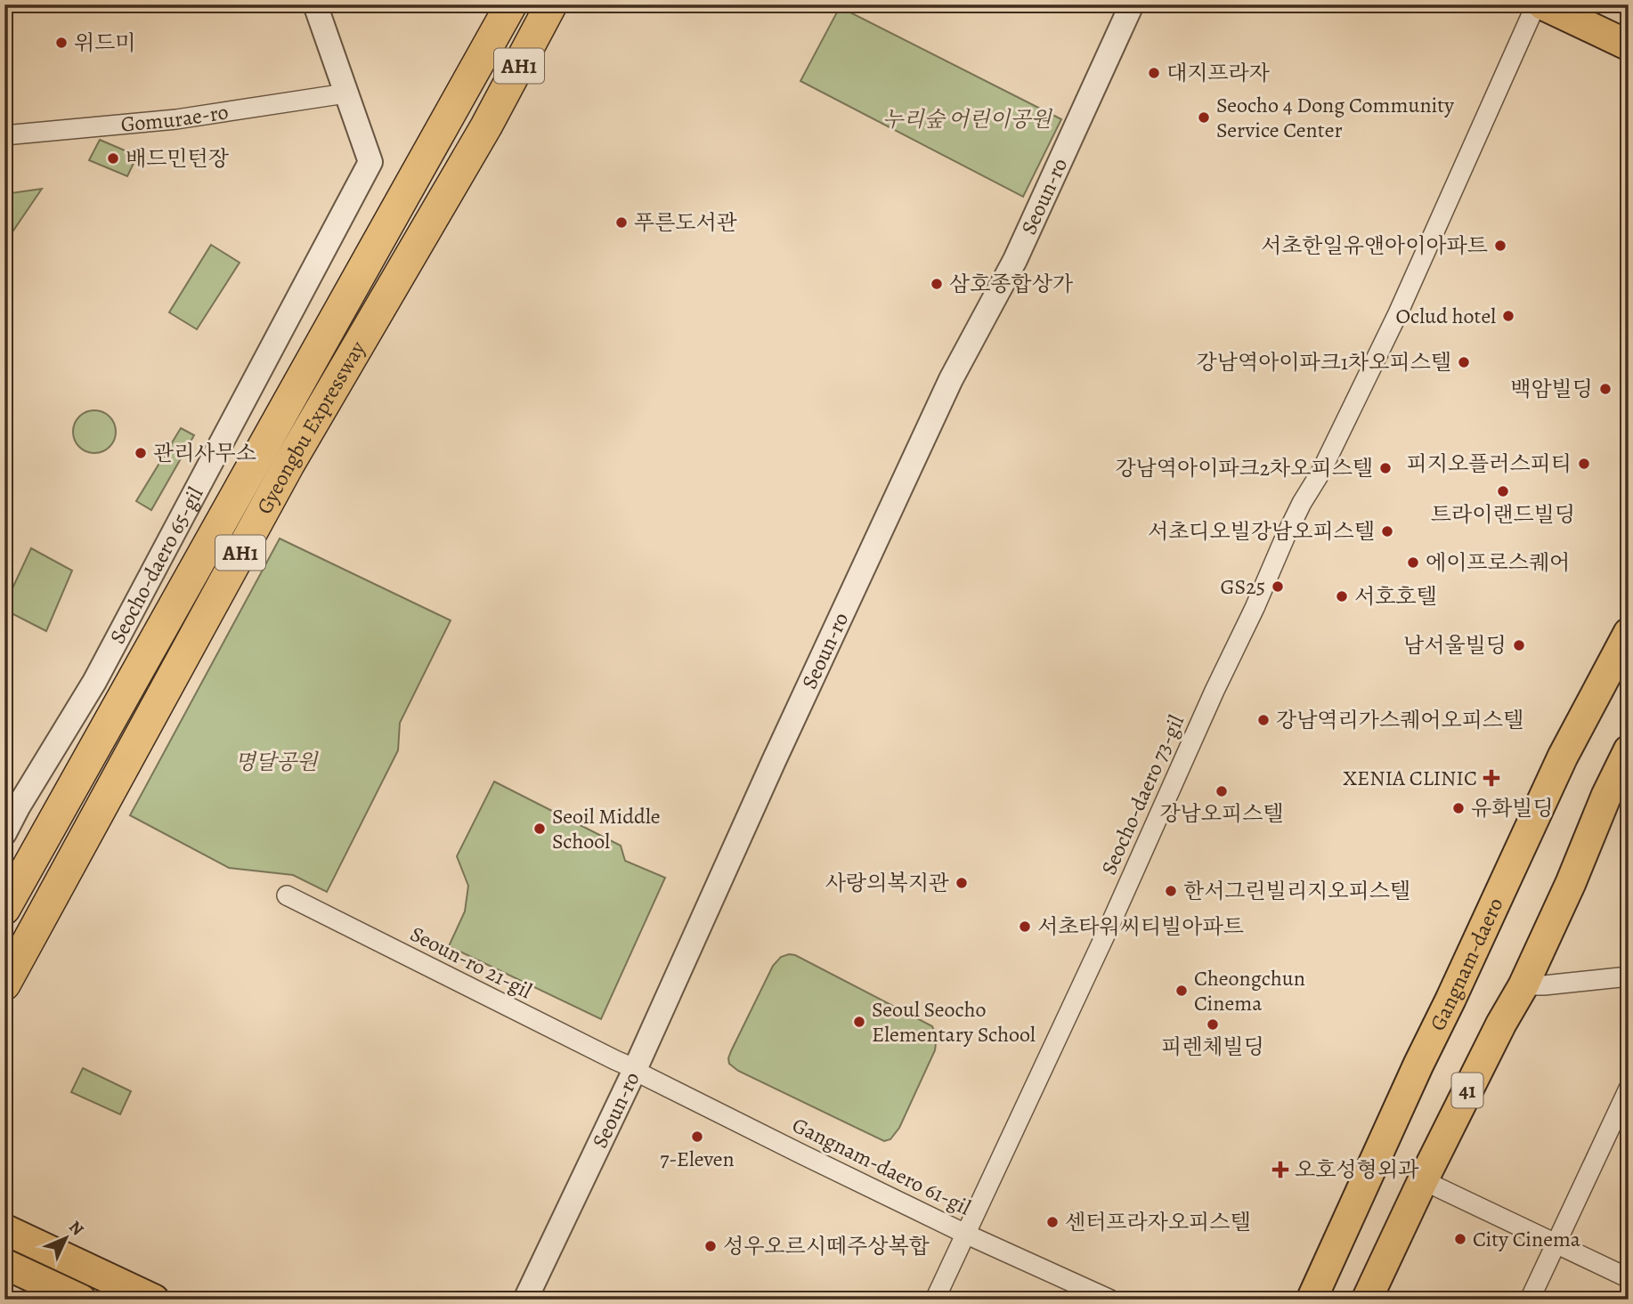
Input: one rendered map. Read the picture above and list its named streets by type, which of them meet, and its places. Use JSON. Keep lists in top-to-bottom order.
{
  "streets": {
    "highway": ["AH1", "Gyeongbu Expressway"],
    "main road": ["Gangnam-daero", "41"],
    "street": [
      "Gomurae-ro",
      "Seoun-ro",
      "Seocho-daero 65-gil",
      "Seocho-daero 73-gil",
      "Seoun-ro 21-gil",
      "Gangnam-daero 61-gil"
    ]
  },
  "crossings": [
    ["Gomurae-ro", "Seocho-daero 65-gil"],
    ["Seoun-ro", "Seoun-ro 21-gil"],
    ["Seoun-ro", "Gangnam-daero 61-gil"],
    ["Seocho-daero 73-gil", "Gangnam-daero 61-gil"],
    ["Seoun-ro 21-gil", "Gangnam-daero 61-gil"]
  ],
  "parks": ["누리숲 어린이공원", "명달공원"],
  "places": {
    "other": [
      "위드미",
      "대지프라자",
      "Seocho 4 Dong Community Service Center",
      "배드민턴장",
      "푸른도서관",
      "서초한일유앤아이아파트",
      "삼호종합상가",
      "Oclud hotel",
      "강남역아이파크1차오피스텔",
      "백암빌딩",
      "관리사무소",
      "피지오플러스피티",
      "강남역아이파크2차오피스텔",
      "트라이랜드빌딩",
      "서초디오빌강남오피스텔",
      "에이프로스퀘어",
      "GS25",
      "서호호텔",
      "남서울빌딩",
      "강남역리가스퀘어오피스텔",
      "강남오피스텔",
      "유화빌딩",
      "Seoil Middle School",
      "사랑의복지관",
      "한서그린빌리지오피스텔",
      "서초타워씨티빌아파트",
      "Cheongchun Cinema",
      "Seoul Seocho Elementary School",
      "피렌체빌딩",
      "7-Eleven",
      "센터프라자오피스텔",
      "City Cinema",
      "성우오르시떼주상복합"
    ],
    "health": ["XENIA CLINIC", "오호성형외과"]
  },
  "north": "top right"
}
